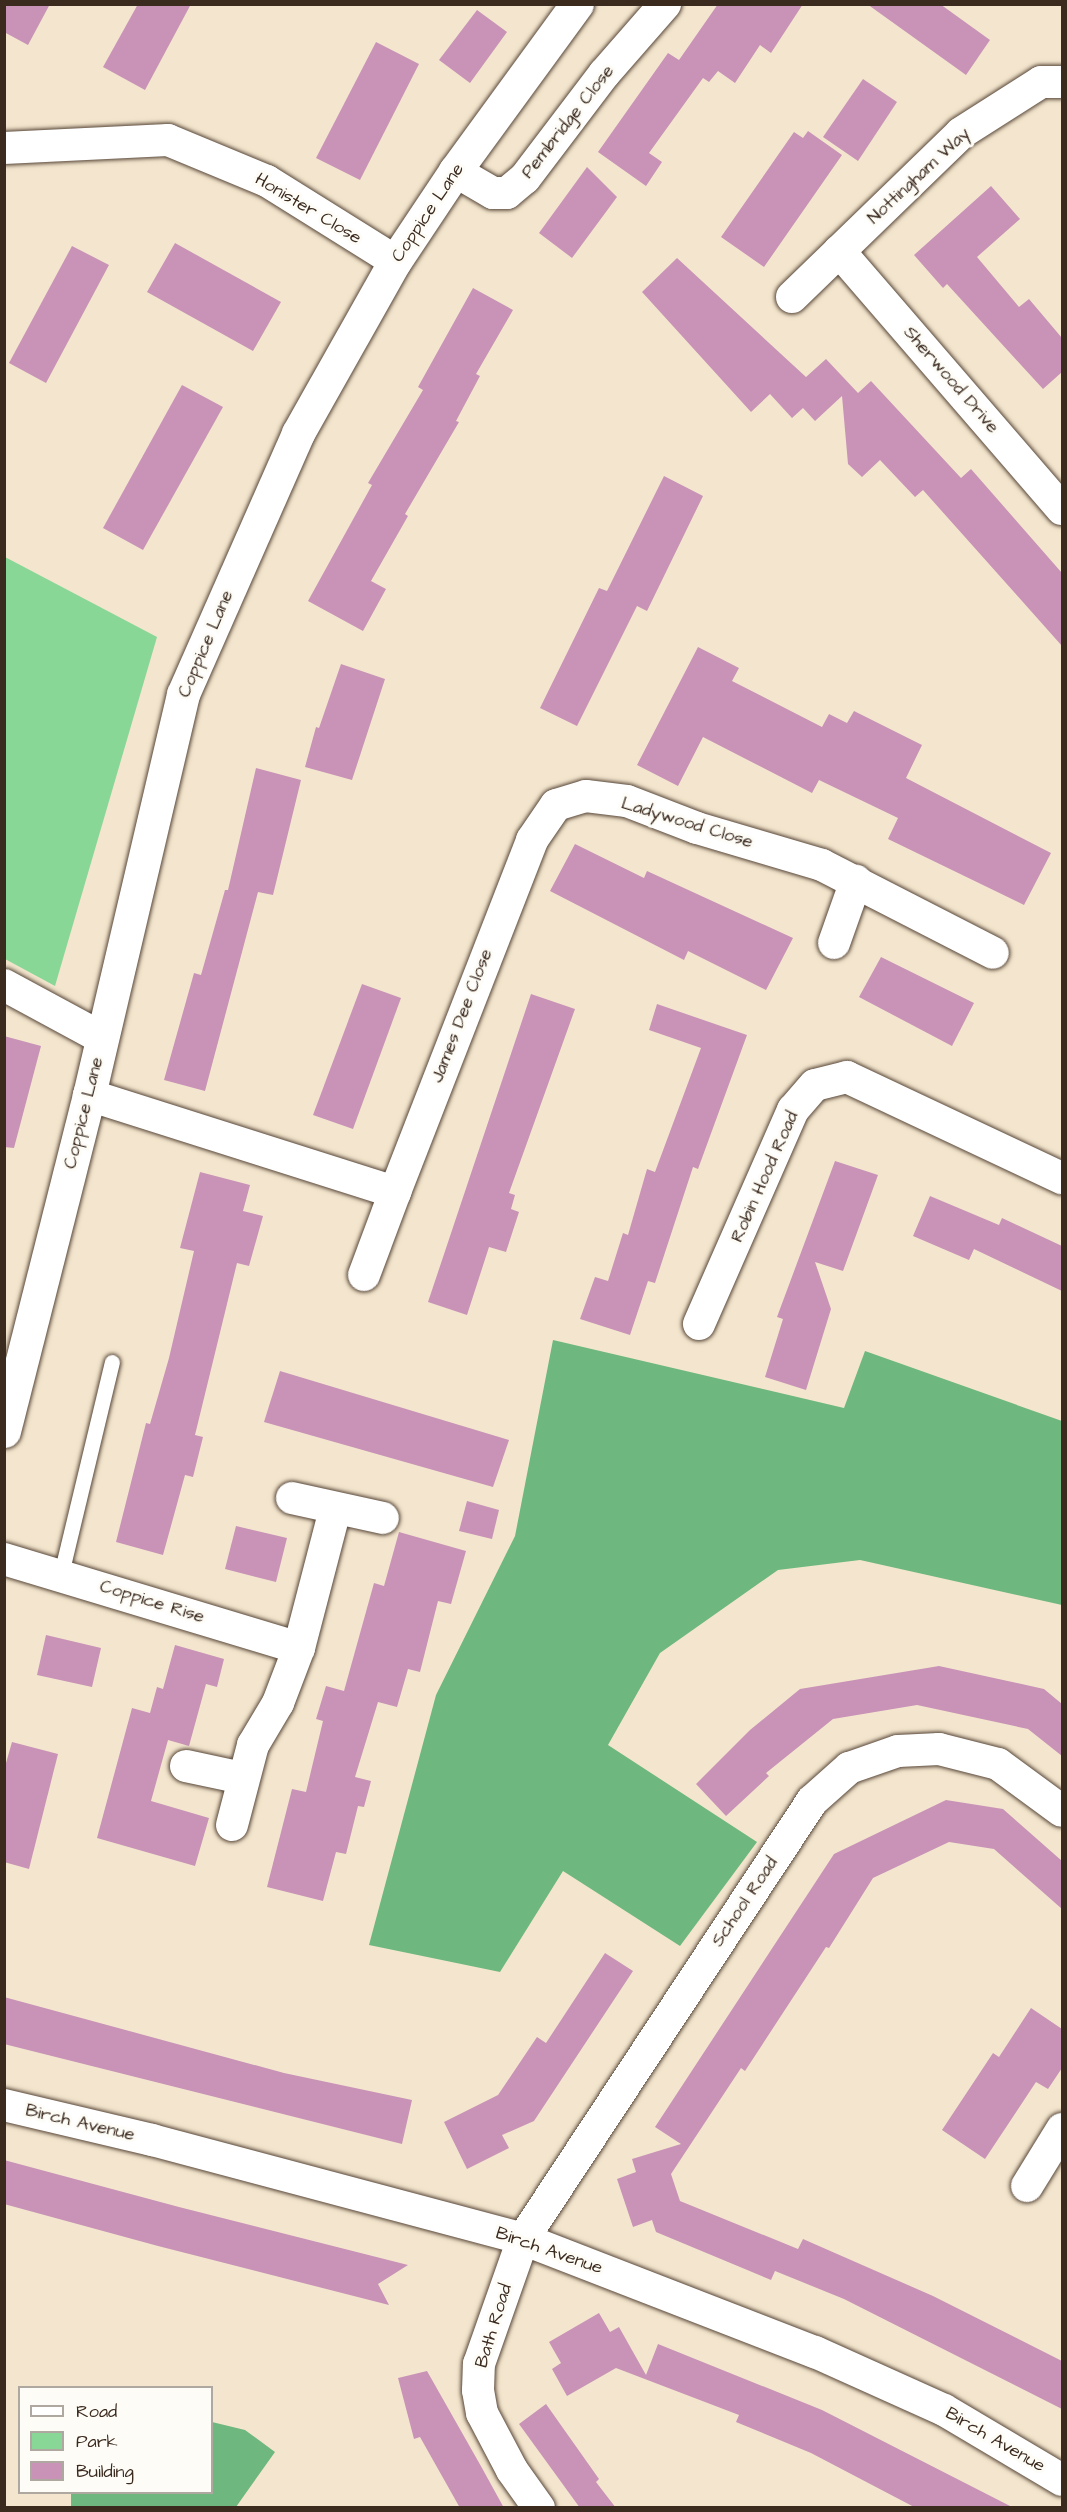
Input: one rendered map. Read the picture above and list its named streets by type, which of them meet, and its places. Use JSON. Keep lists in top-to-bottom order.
{
  "streets": {
    "street": [
      "Pembridge Close",
      "Nottingham Way",
      "Honister Close",
      "Coppice Lane",
      "Sherwood Drive",
      "Ladywood Close",
      "James Dee Close",
      "Robin Hood Road",
      "Coppice Rise",
      "School Road",
      "Birch Avenue",
      "Bath Road"
    ]
  },
  "crossings": [
    ["Pembridge Close", "Coppice Lane"],
    ["Nottingham Way", "Sherwood Drive"],
    ["Honister Close", "Coppice Lane"],
    ["Ladywood Close", "James Dee Close"],
    ["School Road", "Birch Avenue"],
    ["School Road", "Bath Road"],
    ["Birch Avenue", "Bath Road"]
  ],
  "legend": ["Road", "Park", "Building"]
}
